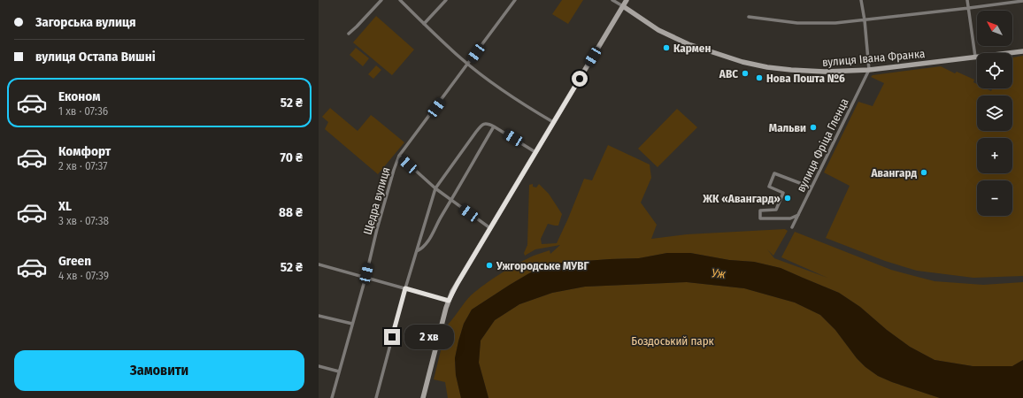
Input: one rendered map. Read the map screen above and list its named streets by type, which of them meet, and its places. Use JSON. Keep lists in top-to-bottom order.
{
  "streets": {
    "street": ["вулиця Івана Франка", "вулиця Фріца Гленца", "Щедра вулиця"]
  },
  "crossings": [
    ["вулиця Івана Франка", "вулиця Фріца Гленца"]
  ],
  "water": ["Уж"],
  "parks": ["Боздоський парк"],
  "places": [
    "Кармен",
    "ABC",
    "Нова Пошта №6",
    "Мальви",
    "Авангард",
    "ЖК «Авангард»",
    "Ужгородське МУВГ"
  ],
  "north": "top left",
  "page": {
    "banner": ["Загорська вулиця", "вулиця Остапа Вишні"],
    "map_buttons": ["+", "−"],
    "list": [
      {
        "name": "Економ",
        "note": "1 хв · 07:36",
        "value": "52 ₴"
      },
      {
        "name": "Комфорт",
        "note": "2 хв · 07:37",
        "value": "70 ₴"
      },
      {
        "name": "XL",
        "note": "3 хв · 07:38",
        "value": "88 ₴"
      },
      {
        "name": "Green",
        "note": "4 хв · 07:39",
        "value": "52 ₴"
      }
    ],
    "bubble": "2 хв",
    "buttons": "Замовити"
  }
}
